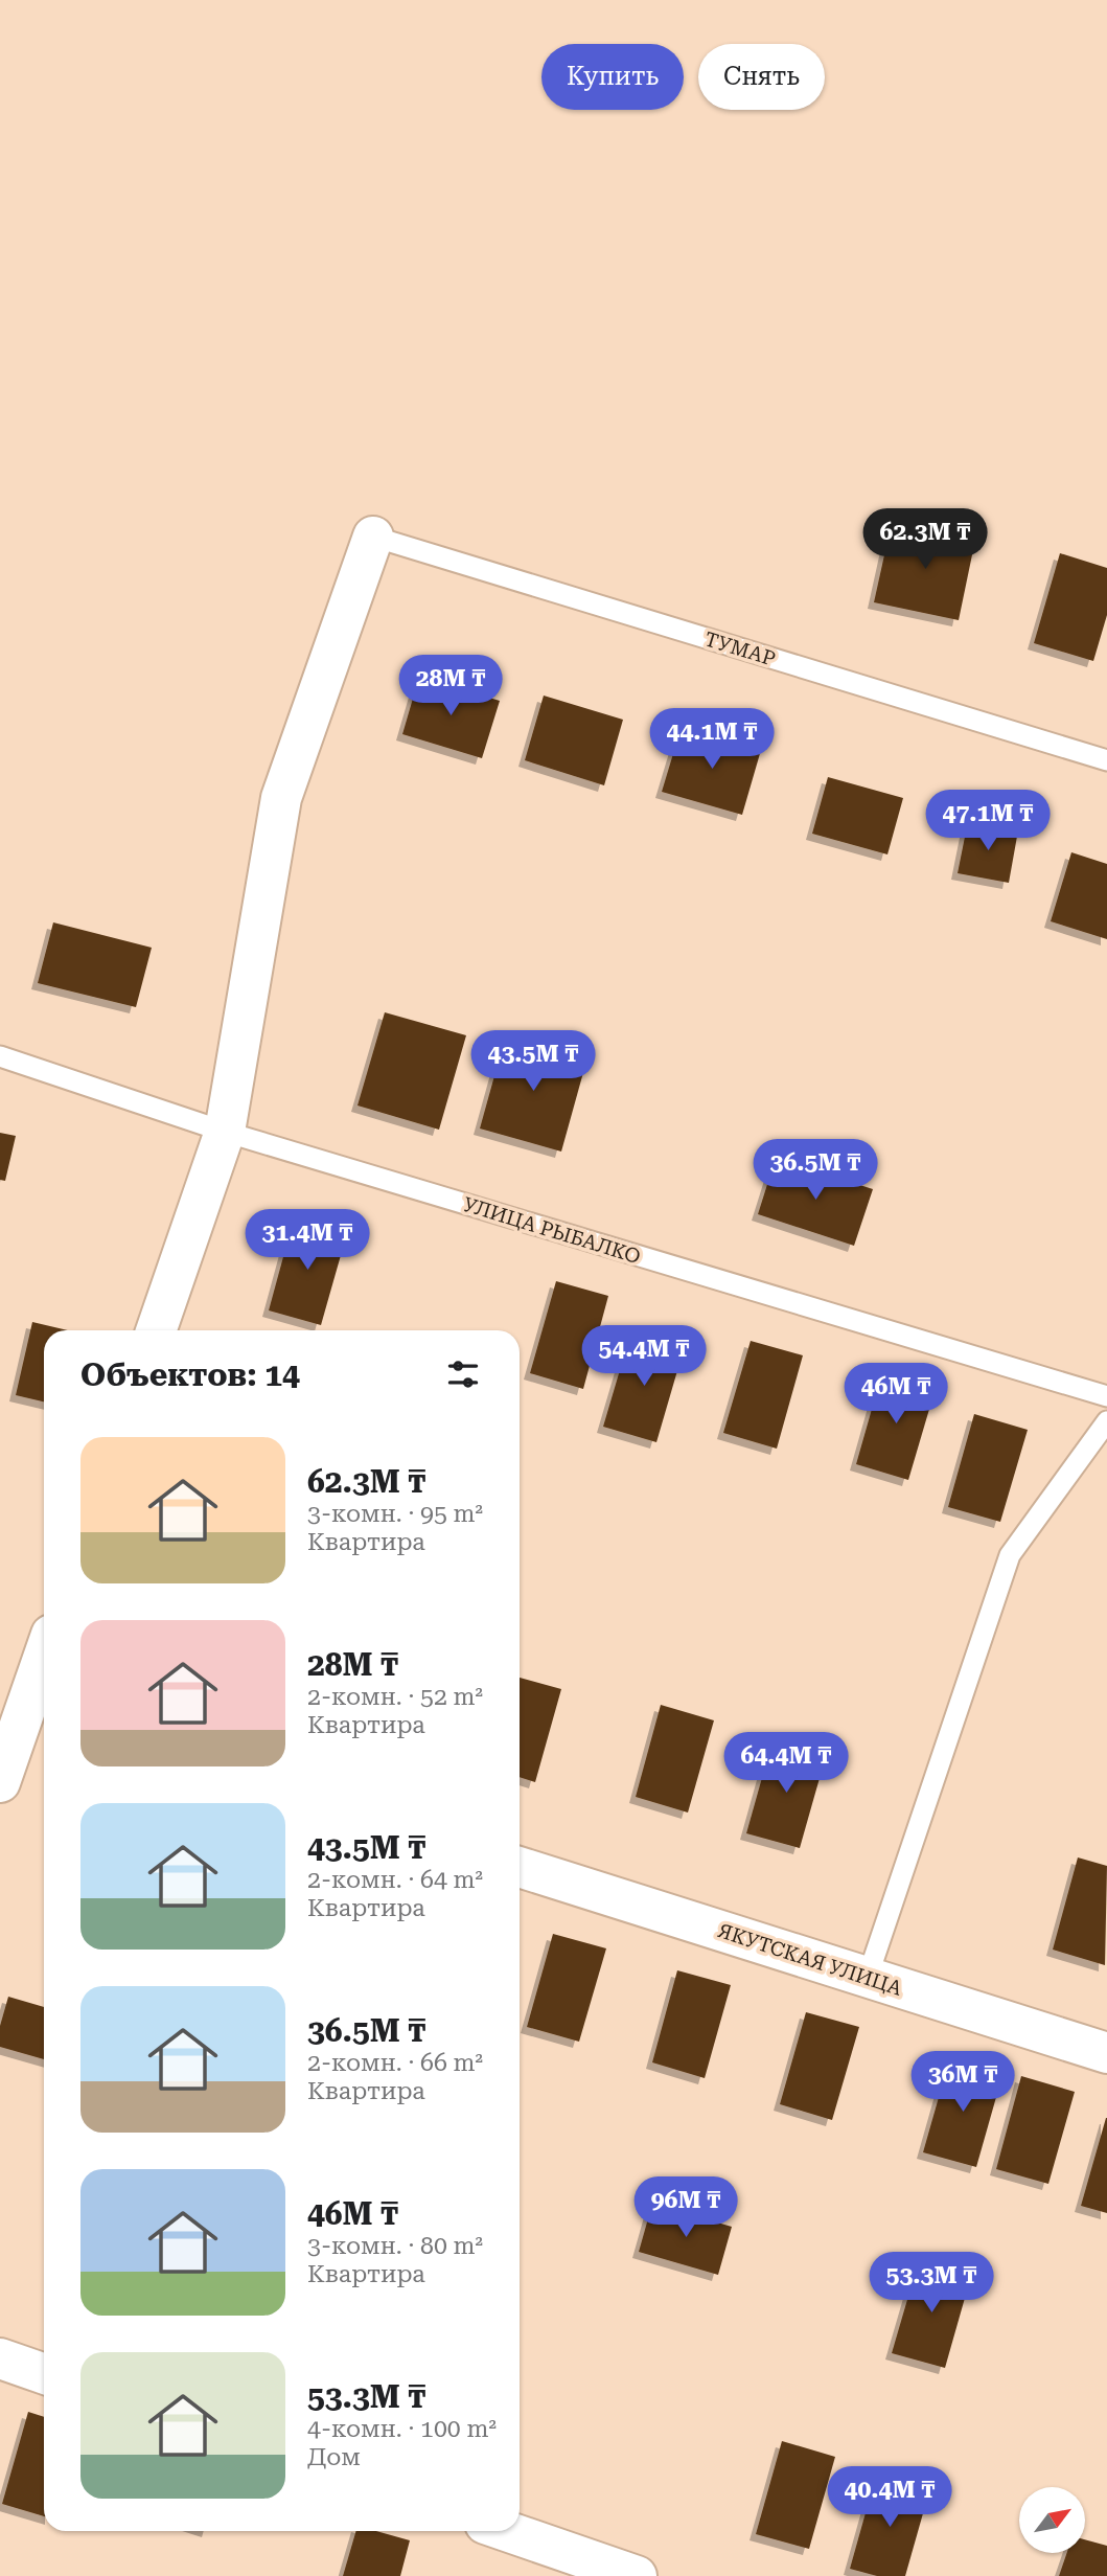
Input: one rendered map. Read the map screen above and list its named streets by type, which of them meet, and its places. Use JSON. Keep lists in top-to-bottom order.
{
  "streets": {
    "street": ["ЯКУТСКАЯ УЛИЦА"],
    "lane": ["ТУМАР", "УЛИЦА РЫБАЛКО"]
  },
  "north": "top right",
  "page": {
    "chip": ["Купить", "Снять"],
    "price": [
      "62.3M ₸",
      "28M ₸",
      "44.1M ₸",
      "47.1M ₸",
      "43.5M ₸",
      "36.5M ₸",
      "31.4M ₸",
      "54.4M ₸",
      "46M ₸",
      "64.4M ₸",
      "36M ₸",
      "96M ₸",
      "53.3M ₸",
      "40.4M ₸"
    ],
    "heading": "Объектов: 14",
    "list": [
      {
        "name": "62.3M ₸",
        "note": "3-комн. · 95 m² · Квартира"
      },
      {
        "name": "28M ₸",
        "note": "2-комн. · 52 m² · Квартира"
      },
      {
        "name": "43.5M ₸",
        "note": "2-комн. · 64 m² · Квартира"
      },
      {
        "name": "36.5M ₸",
        "note": "2-комн. · 66 m² · Квартира"
      },
      {
        "name": "46M ₸",
        "note": "3-комн. · 80 m² · Квартира"
      },
      {
        "name": "53.3M ₸",
        "note": "4-комн. · 100 m² · Дом"
      }
    ]
  }
}
